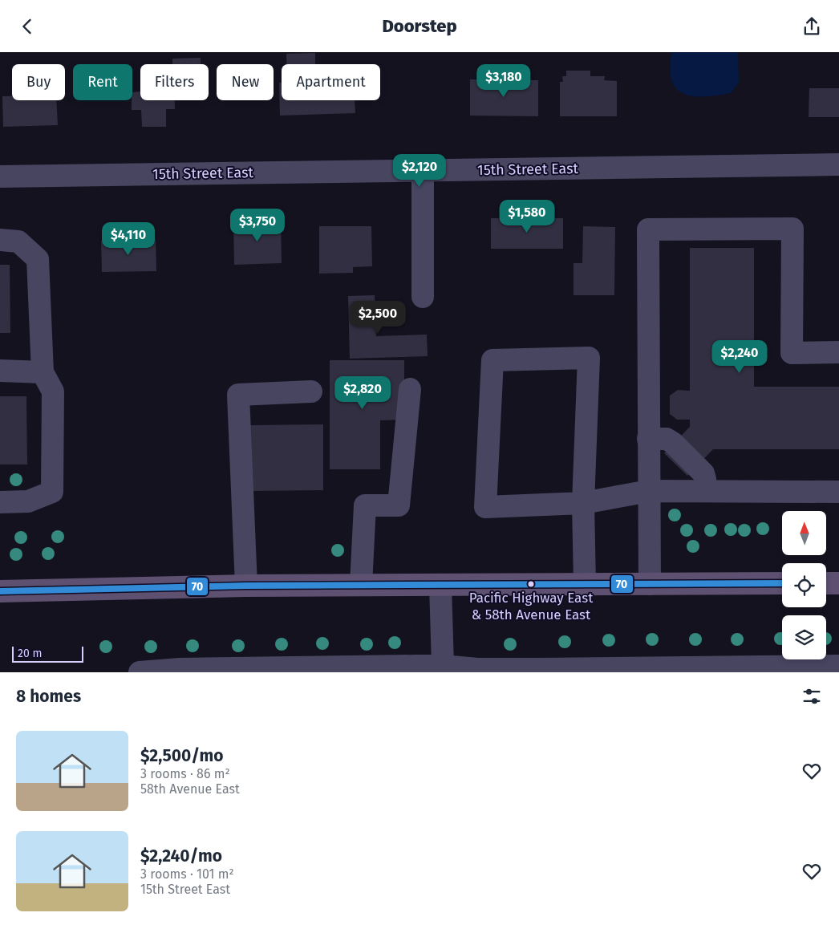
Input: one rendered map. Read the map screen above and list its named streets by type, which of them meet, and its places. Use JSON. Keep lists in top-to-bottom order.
{
  "streets": {
    "street": ["15th Street East"]
  },
  "places": ["Pacific Highway East & 58th Avenue East"],
  "lines": ["transit line 70"],
  "scale_bar": "20 m",
  "north": "top",
  "page": {
    "header": "Doorstep",
    "price": [
      "$3,180",
      "$2,120",
      "$1,580",
      "$3,750",
      "$4,110",
      "$2,500",
      "$2,240",
      "$2,820"
    ],
    "chip": [
      "Buy",
      "Rent",
      "Filters",
      "New",
      "Apartment"
    ],
    "scale": "20 m",
    "heading": "8 homes",
    "list": [
      {
        "name": "$2,500/mo",
        "note": "3 rooms · 86 m² · 58th Avenue East"
      },
      {
        "name": "$2,240/mo",
        "note": "3 rooms · 101 m² · 15th Street East"
      }
    ]
  }
}
